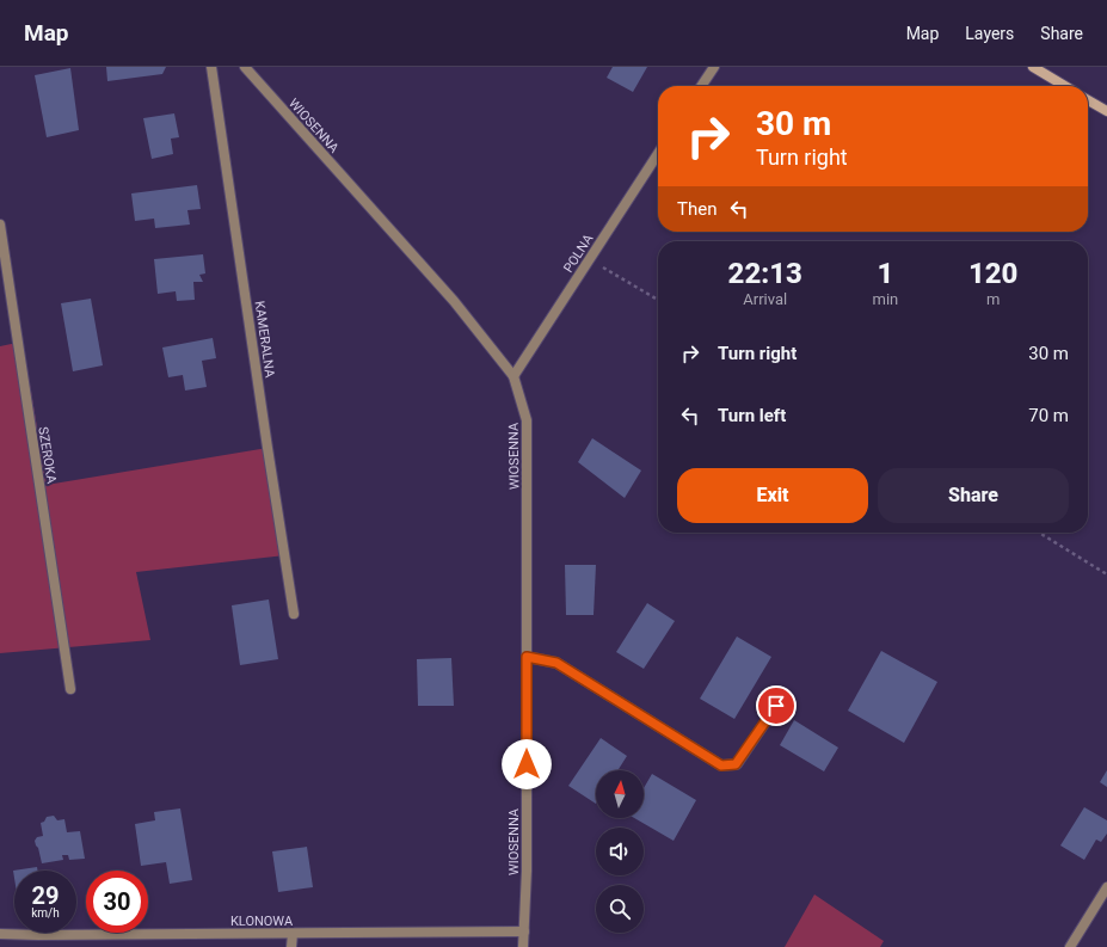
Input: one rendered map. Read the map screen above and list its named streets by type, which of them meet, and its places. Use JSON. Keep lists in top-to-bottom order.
{
  "streets": {
    "street": [
      "WIOSENNA",
      "POLNA",
      "KAMERALNA",
      "SZEROKA",
      "KLONOWA"
    ]
  },
  "crossings": [
    ["WIOSENNA", "POLNA"],
    ["WIOSENNA", "KLONOWA"]
  ],
  "north": "top",
  "page": {
    "header": "Map",
    "nav": ["Map", "Layers", "Share"],
    "turn": ["30 m", "Turn right"],
    "then": "Then",
    "eta": [
      "22:13",
      "Arrival",
      "1",
      "min",
      "120",
      "m"
    ],
    "list": [
      {
        "name": "Turn right",
        "value": "30 m"
      },
      {
        "name": "Turn left",
        "value": "70 m"
      }
    ],
    "buttons": ["Exit", "Share"],
    "speed": "29 km/h",
    "limit": "30"
  }
}
